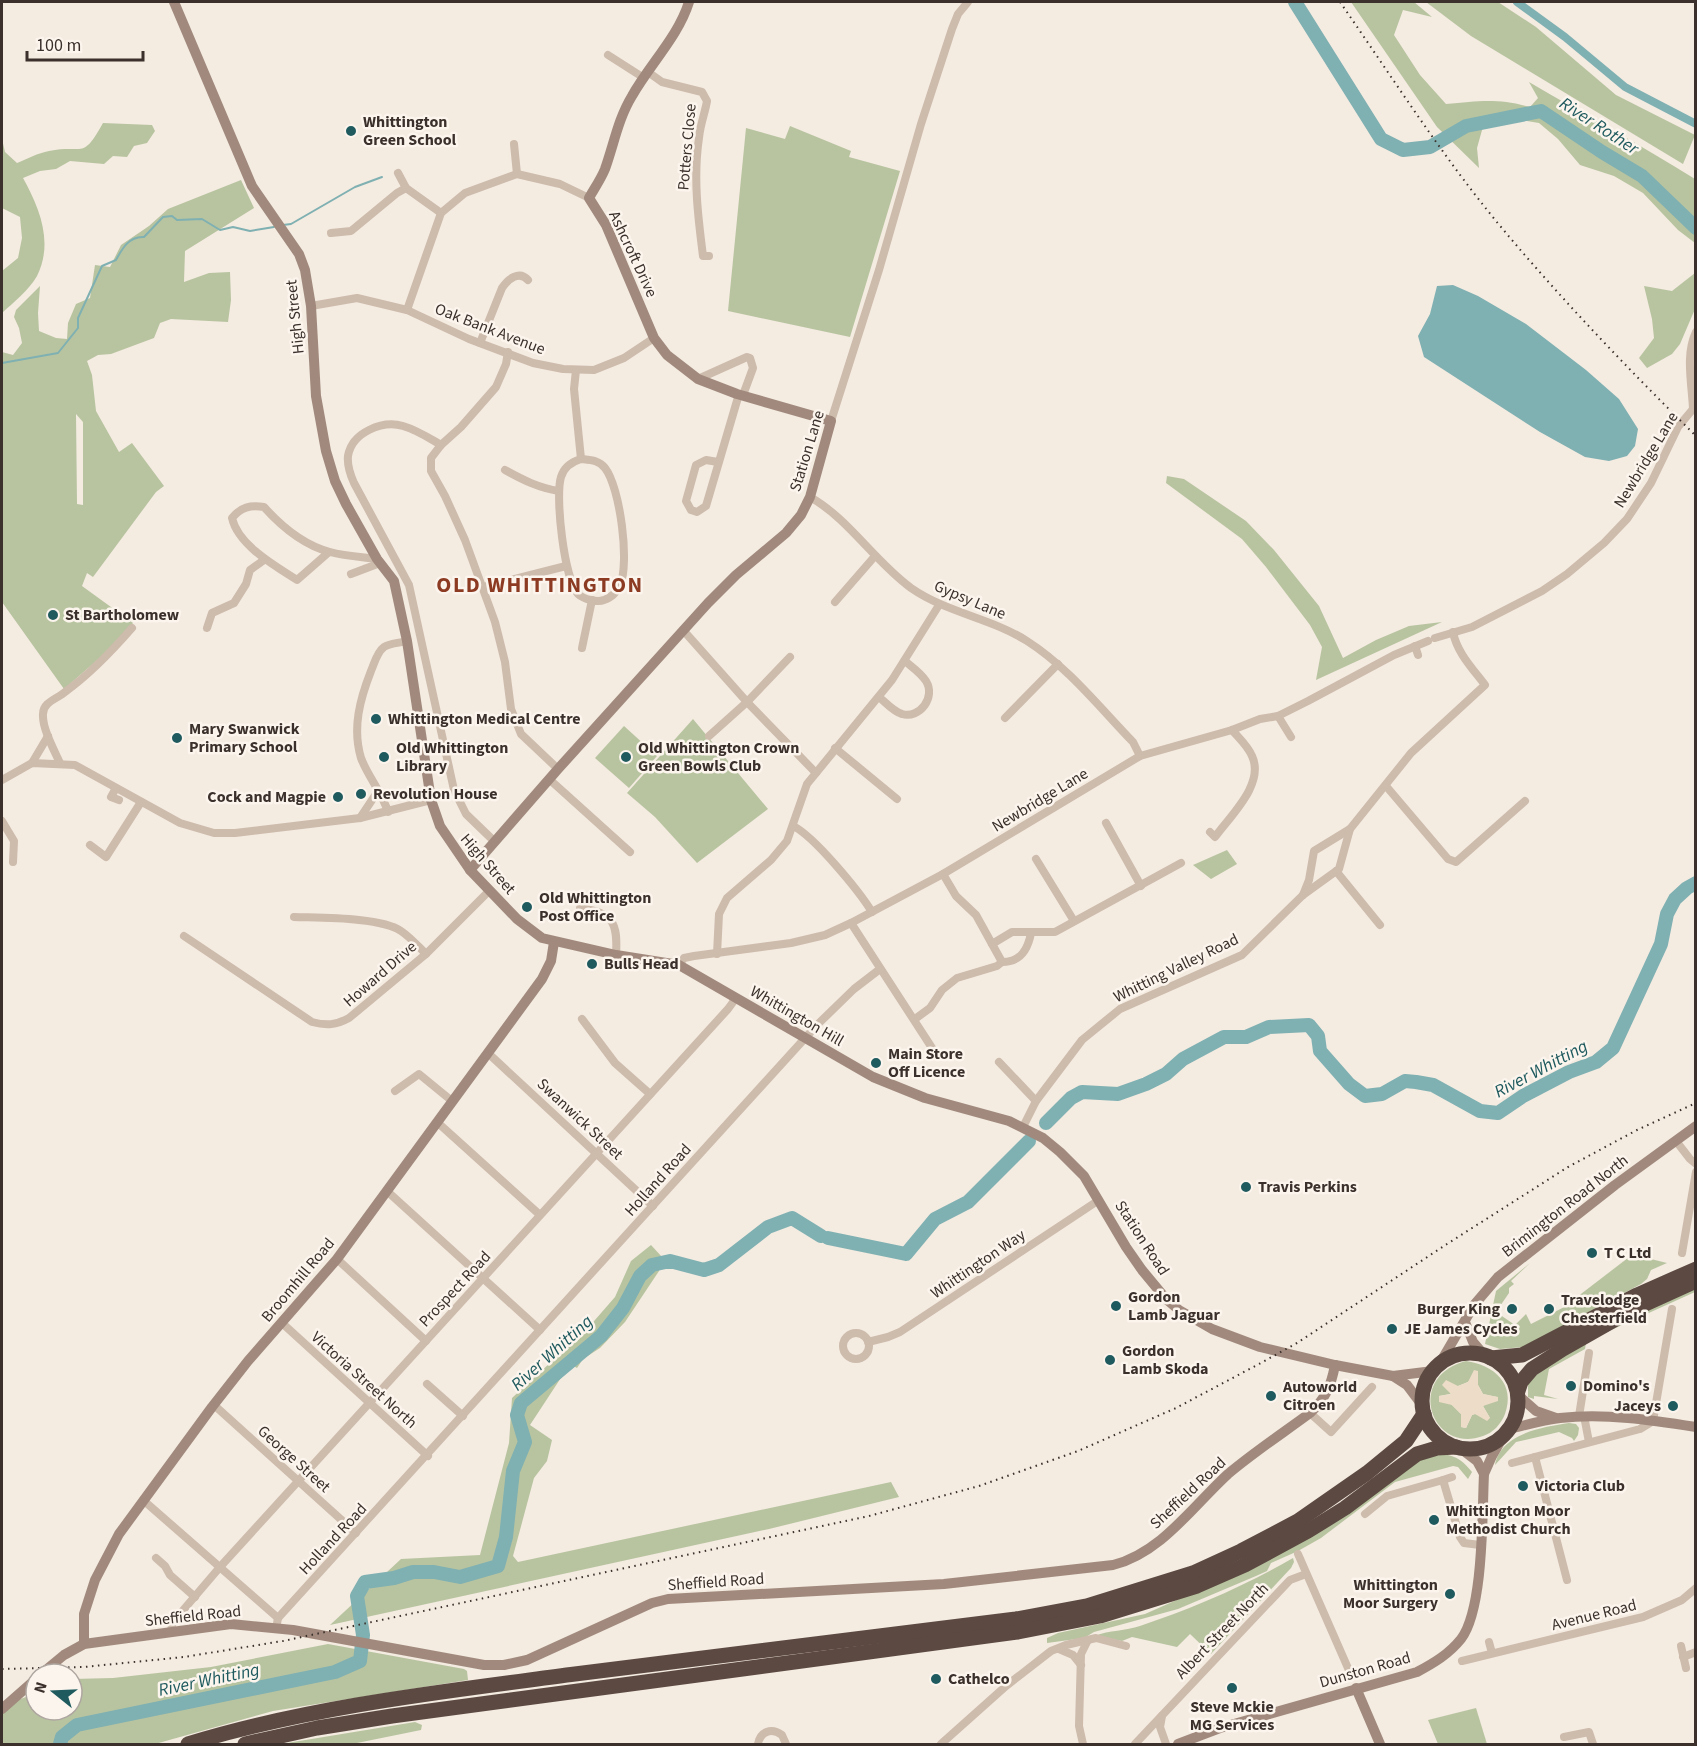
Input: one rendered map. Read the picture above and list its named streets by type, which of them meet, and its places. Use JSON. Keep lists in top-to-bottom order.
{
  "streets": {
    "main road": [
      "Ashcroft Drive",
      "High Street",
      "Station Lane",
      "Whittington Hill",
      "Brimington Road North",
      "Station Road",
      "Broomhill Road",
      "Sheffield Road",
      "Dunston Road"
    ],
    "street": [
      "Potters Close",
      "Oak Bank Avenue",
      "Newbridge Lane",
      "Gypsy Lane",
      "Whitting Valley Road",
      "Howard Drive",
      "Swanwick Street",
      "Holland Road",
      "Whittington Way",
      "Prospect Road",
      "Victoria Street North",
      "George Street",
      "Avenue Road",
      "Albert Street North"
    ]
  },
  "crossings": [
    ["Ashcroft Drive", "Oak Bank Avenue"],
    ["Ashcroft Drive", "Station Lane"],
    ["High Street", "Oak Bank Avenue"],
    ["High Street", "Station Lane"],
    ["High Street", "Howard Drive"],
    ["High Street", "Whittington Hill"],
    ["High Street", "Broomhill Road"],
    ["Station Lane", "Gypsy Lane"],
    ["Newbridge Lane", "Gypsy Lane"],
    ["Newbridge Lane", "Whitting Valley Road"],
    ["Newbridge Lane", "Whittington Hill"],
    ["Whitting Valley Road", "Whittington Hill"],
    ["Whitting Valley Road", "Station Road"],
    ["Whittington Hill", "Holland Road"],
    ["Whittington Hill", "Station Road"],
    ["Whittington Hill", "Broomhill Road"],
    ["Whittington Hill", "Prospect Road"],
    ["Swanwick Street", "Holland Road"],
    ["Swanwick Street", "Broomhill Road"],
    ["Swanwick Street", "Prospect Road"],
    ["Holland Road", "Victoria Street North"],
    ["Holland Road", "George Street"],
    ["Holland Road", "Sheffield Road"],
    ["Brimington Road North", "Station Road"],
    ["Brimington Road North", "Dunston Road"],
    ["Station Road", "Whittington Way"],
    ["Station Road", "Sheffield Road"],
    ["Station Road", "Dunston Road"],
    ["Broomhill Road", "Victoria Street North"],
    ["Broomhill Road", "George Street"],
    ["Broomhill Road", "Sheffield Road"],
    ["Prospect Road", "Victoria Street North"],
    ["Prospect Road", "George Street"],
    ["Prospect Road", "Sheffield Road"]
  ],
  "districts": ["OLD WHITTINGTON"],
  "water": ["River Rother", "River Whitting"],
  "places": [
    "Whittington Green School",
    "St Bartholomew",
    "Whittington Medical Centre",
    "Mary Swanwick Primary School",
    "Old Whittington Library",
    "Old Whittington Crown Green Bowls Club",
    "Revolution House",
    "Cock and Magpie",
    "Old Whittington Post Office",
    "Bulls Head",
    "Main Store Off Licence",
    "Travis Perkins",
    "T C Ltd",
    "Gordon Lamb Jaguar",
    "Burger King",
    "Travelodge Chesterfield",
    "JE James Cycles",
    "Gordon Lamb Skoda",
    "Domino's",
    "Autoworld Citroen",
    "Jaceys",
    "Victoria Club",
    "Whittington Moor Methodist Church",
    "Whittington Moor Surgery",
    "Cathelco",
    "Steve Mckie MG Services"
  ],
  "scale_bar": "100 m",
  "north": "left"
}
